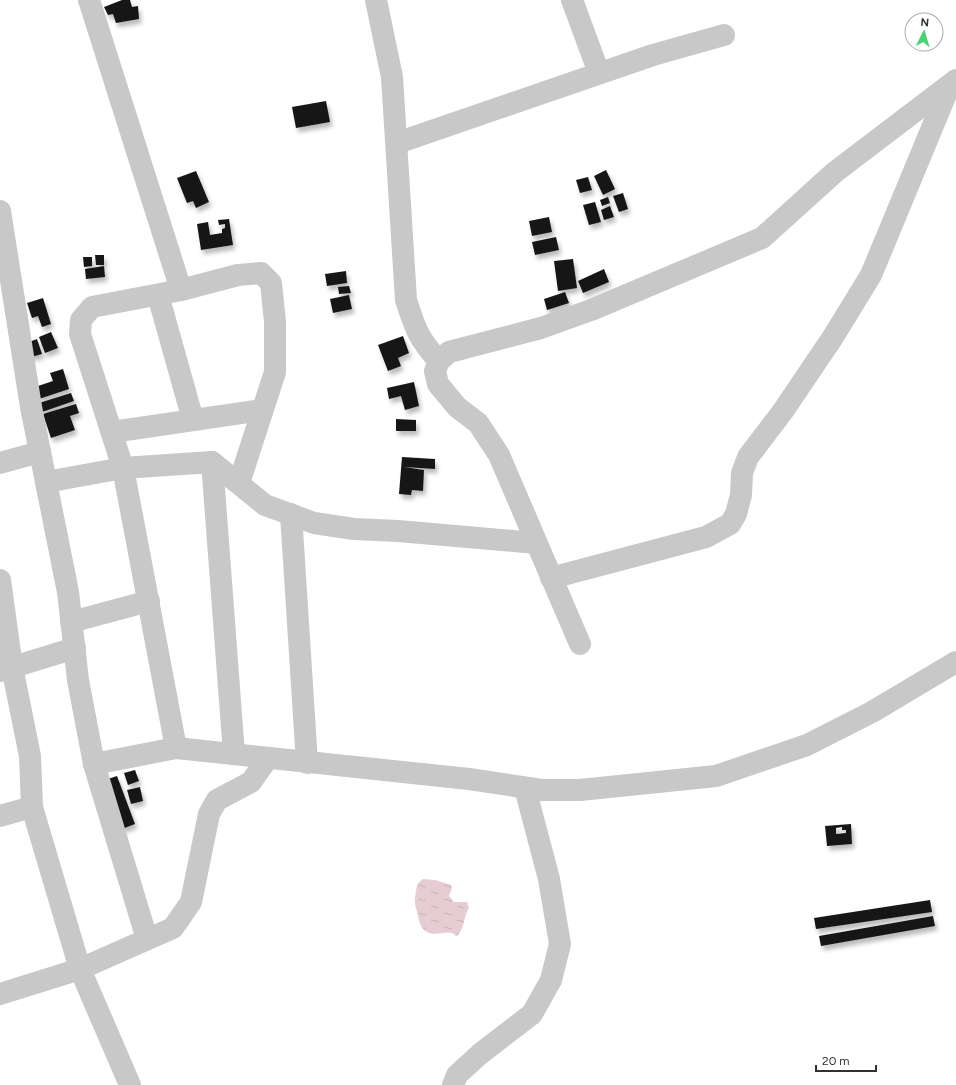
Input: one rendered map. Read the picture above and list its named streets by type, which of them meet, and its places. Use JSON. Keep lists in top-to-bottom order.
{
  "scale_bar": "20 m",
  "north": "top"
}
